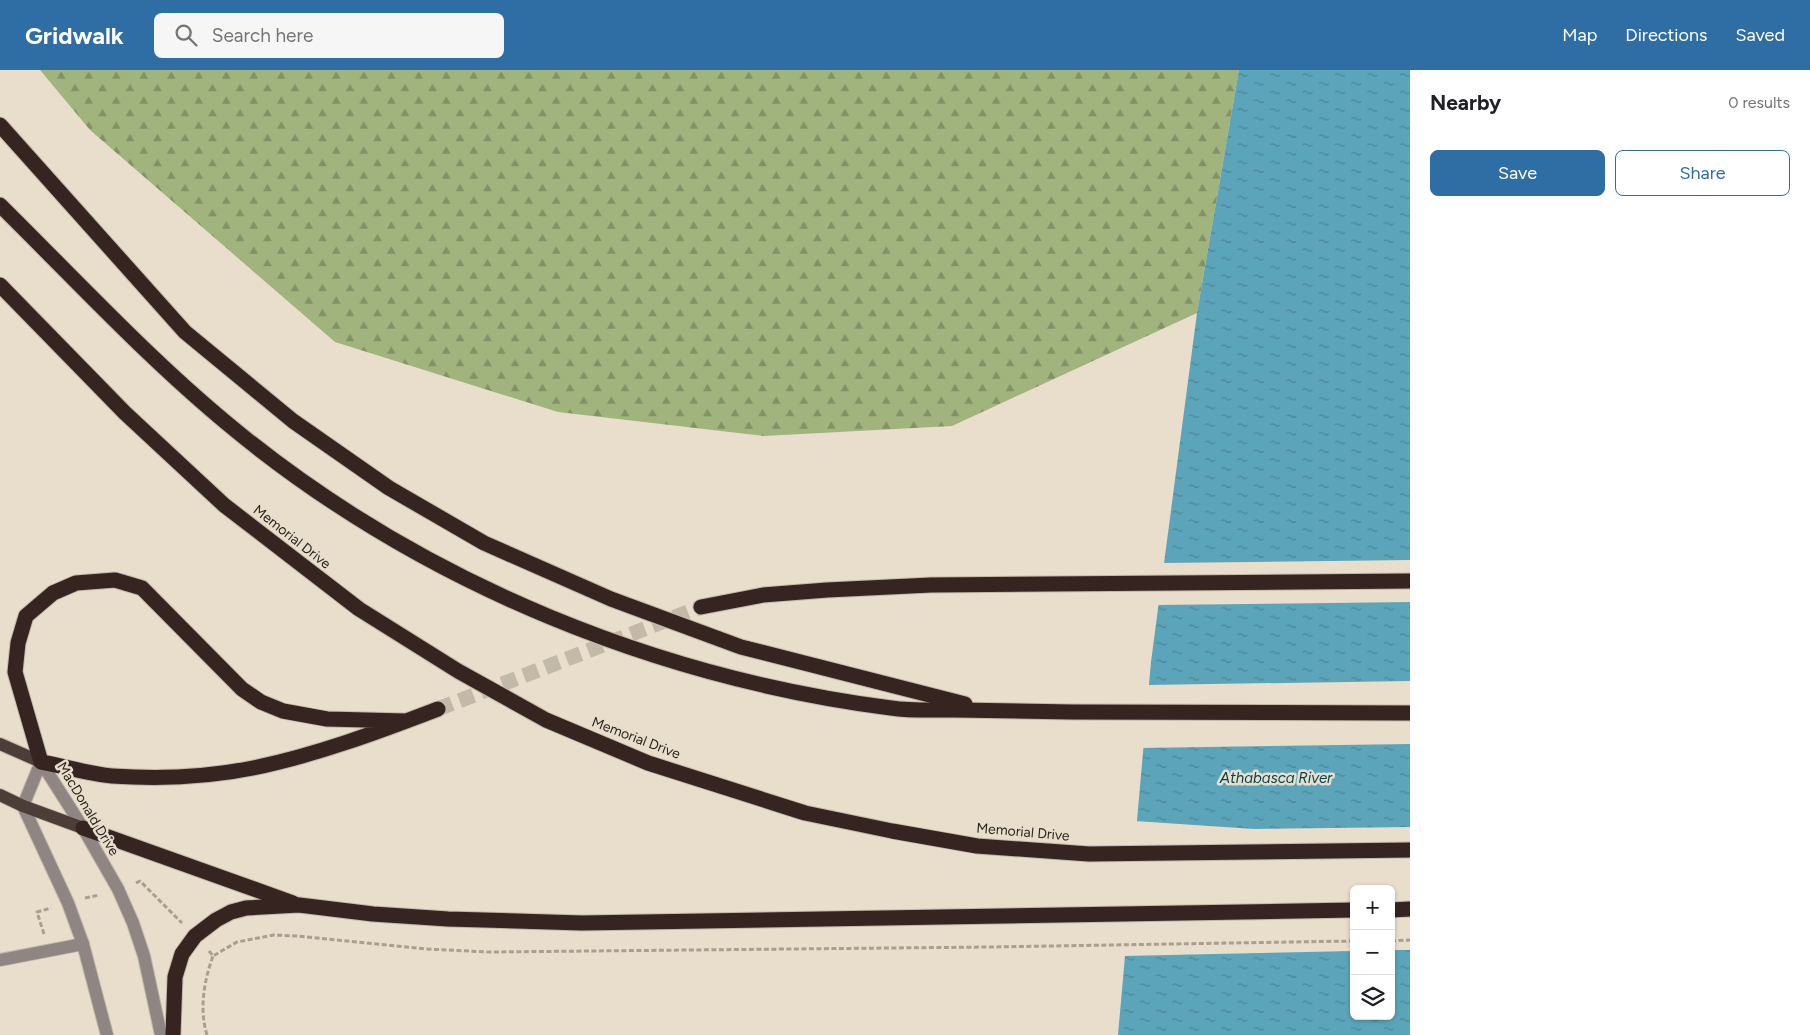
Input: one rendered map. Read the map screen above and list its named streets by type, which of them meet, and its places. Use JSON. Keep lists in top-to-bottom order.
{
  "streets": {
    "highway": ["Memorial Drive"],
    "street": ["MacDonald Drive"]
  },
  "water": ["Athabasca River"],
  "page": {
    "header": "Gridwalk",
    "search": "Search here",
    "nav": ["Map", "Directions", "Saved"],
    "heading": ["Nearby", "0 results"],
    "buttons": ["Save", "Share"],
    "map_buttons": ["+", "−"]
  }
}
